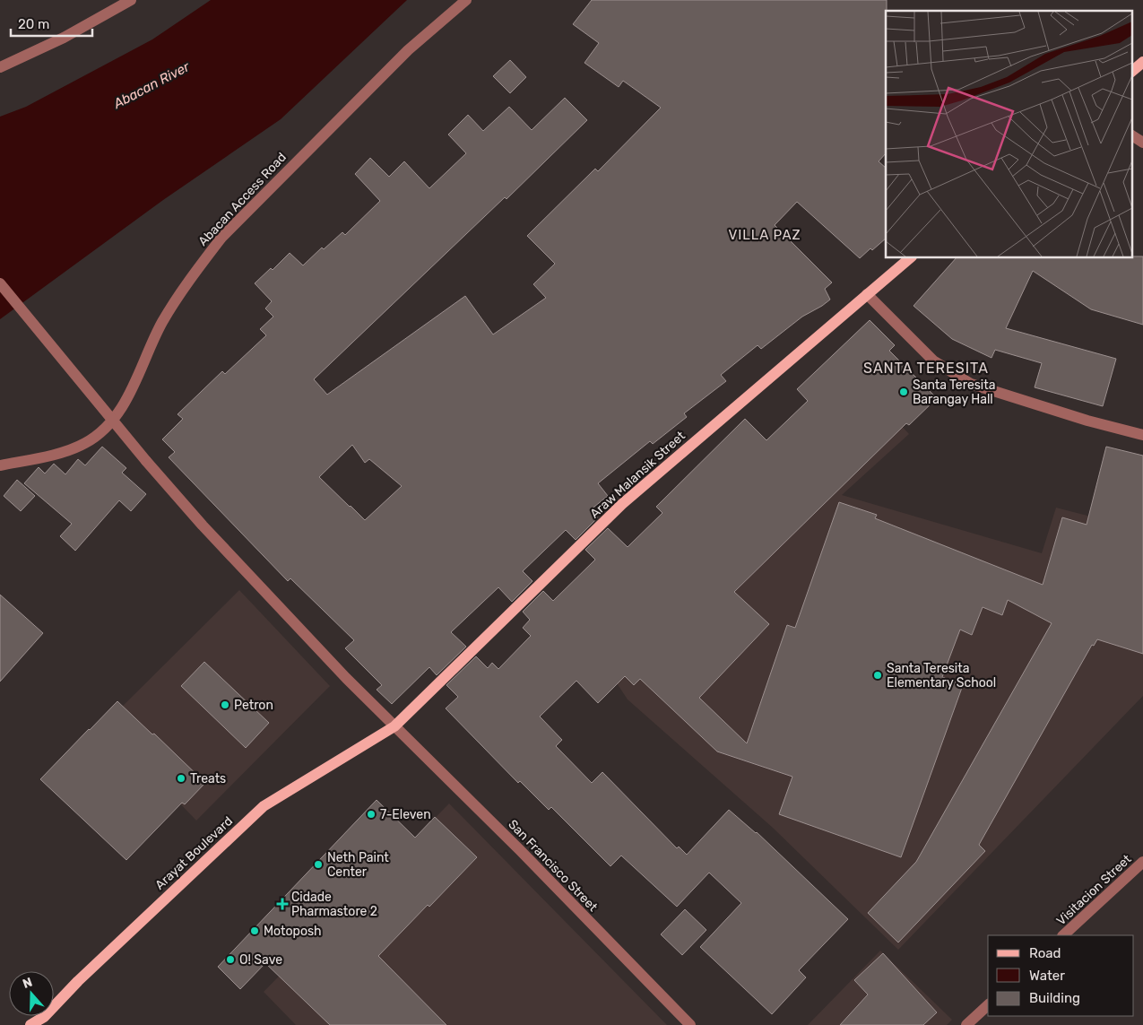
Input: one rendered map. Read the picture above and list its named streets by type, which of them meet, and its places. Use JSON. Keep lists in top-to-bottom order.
{
  "streets": {
    "main road": ["Araw Malansik Street", "Arayat Boulevard"],
    "street": ["Abacan Access Road", "San Francisco Street", "Visitacion Street"]
  },
  "crossings": [
    ["Araw Malansik Street", "Arayat Boulevard"],
    ["Araw Malansik Street", "San Francisco Street"],
    ["Arayat Boulevard", "San Francisco Street"]
  ],
  "districts": ["VILLA PAZ", "SANTA TERESITA"],
  "water": ["Abacan River"],
  "places": {
    "other": [
      "Santa Teresita Barangay Hall",
      "Santa Teresita Elementary School",
      "Petron",
      "Treats",
      "7-Eleven",
      "Neth Paint Center",
      "Motoposh",
      "O! Save"
    ],
    "health": ["Cidade Pharmastore 2"]
  },
  "legend": ["Road", "Water", "Building"],
  "scale_bar": "20 m",
  "north": "top"
}
